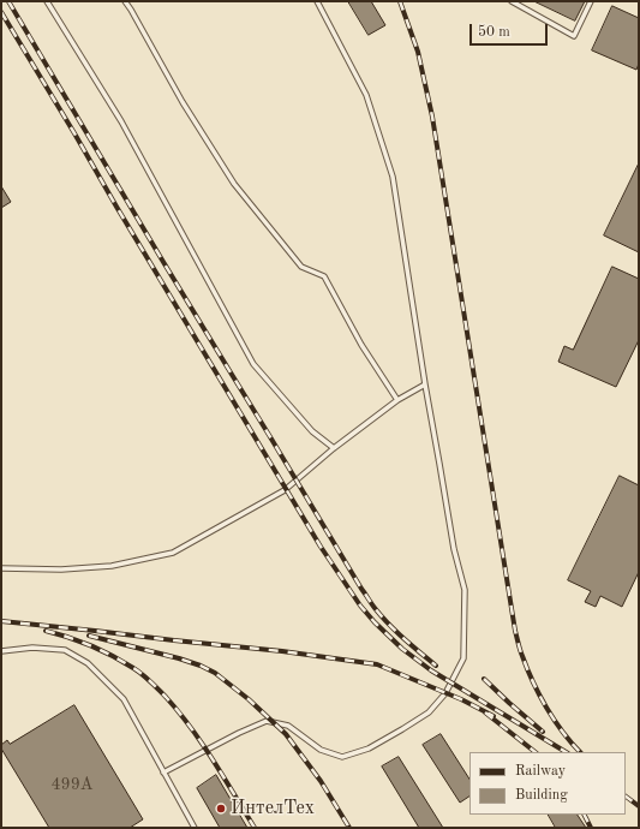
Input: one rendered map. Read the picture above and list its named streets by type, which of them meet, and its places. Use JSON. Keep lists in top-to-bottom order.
{
  "places": ["ИнтелТех"],
  "house_numbers": ["499А"],
  "legend": ["Railway", "Building"],
  "scale_bar": "50 m"
}
